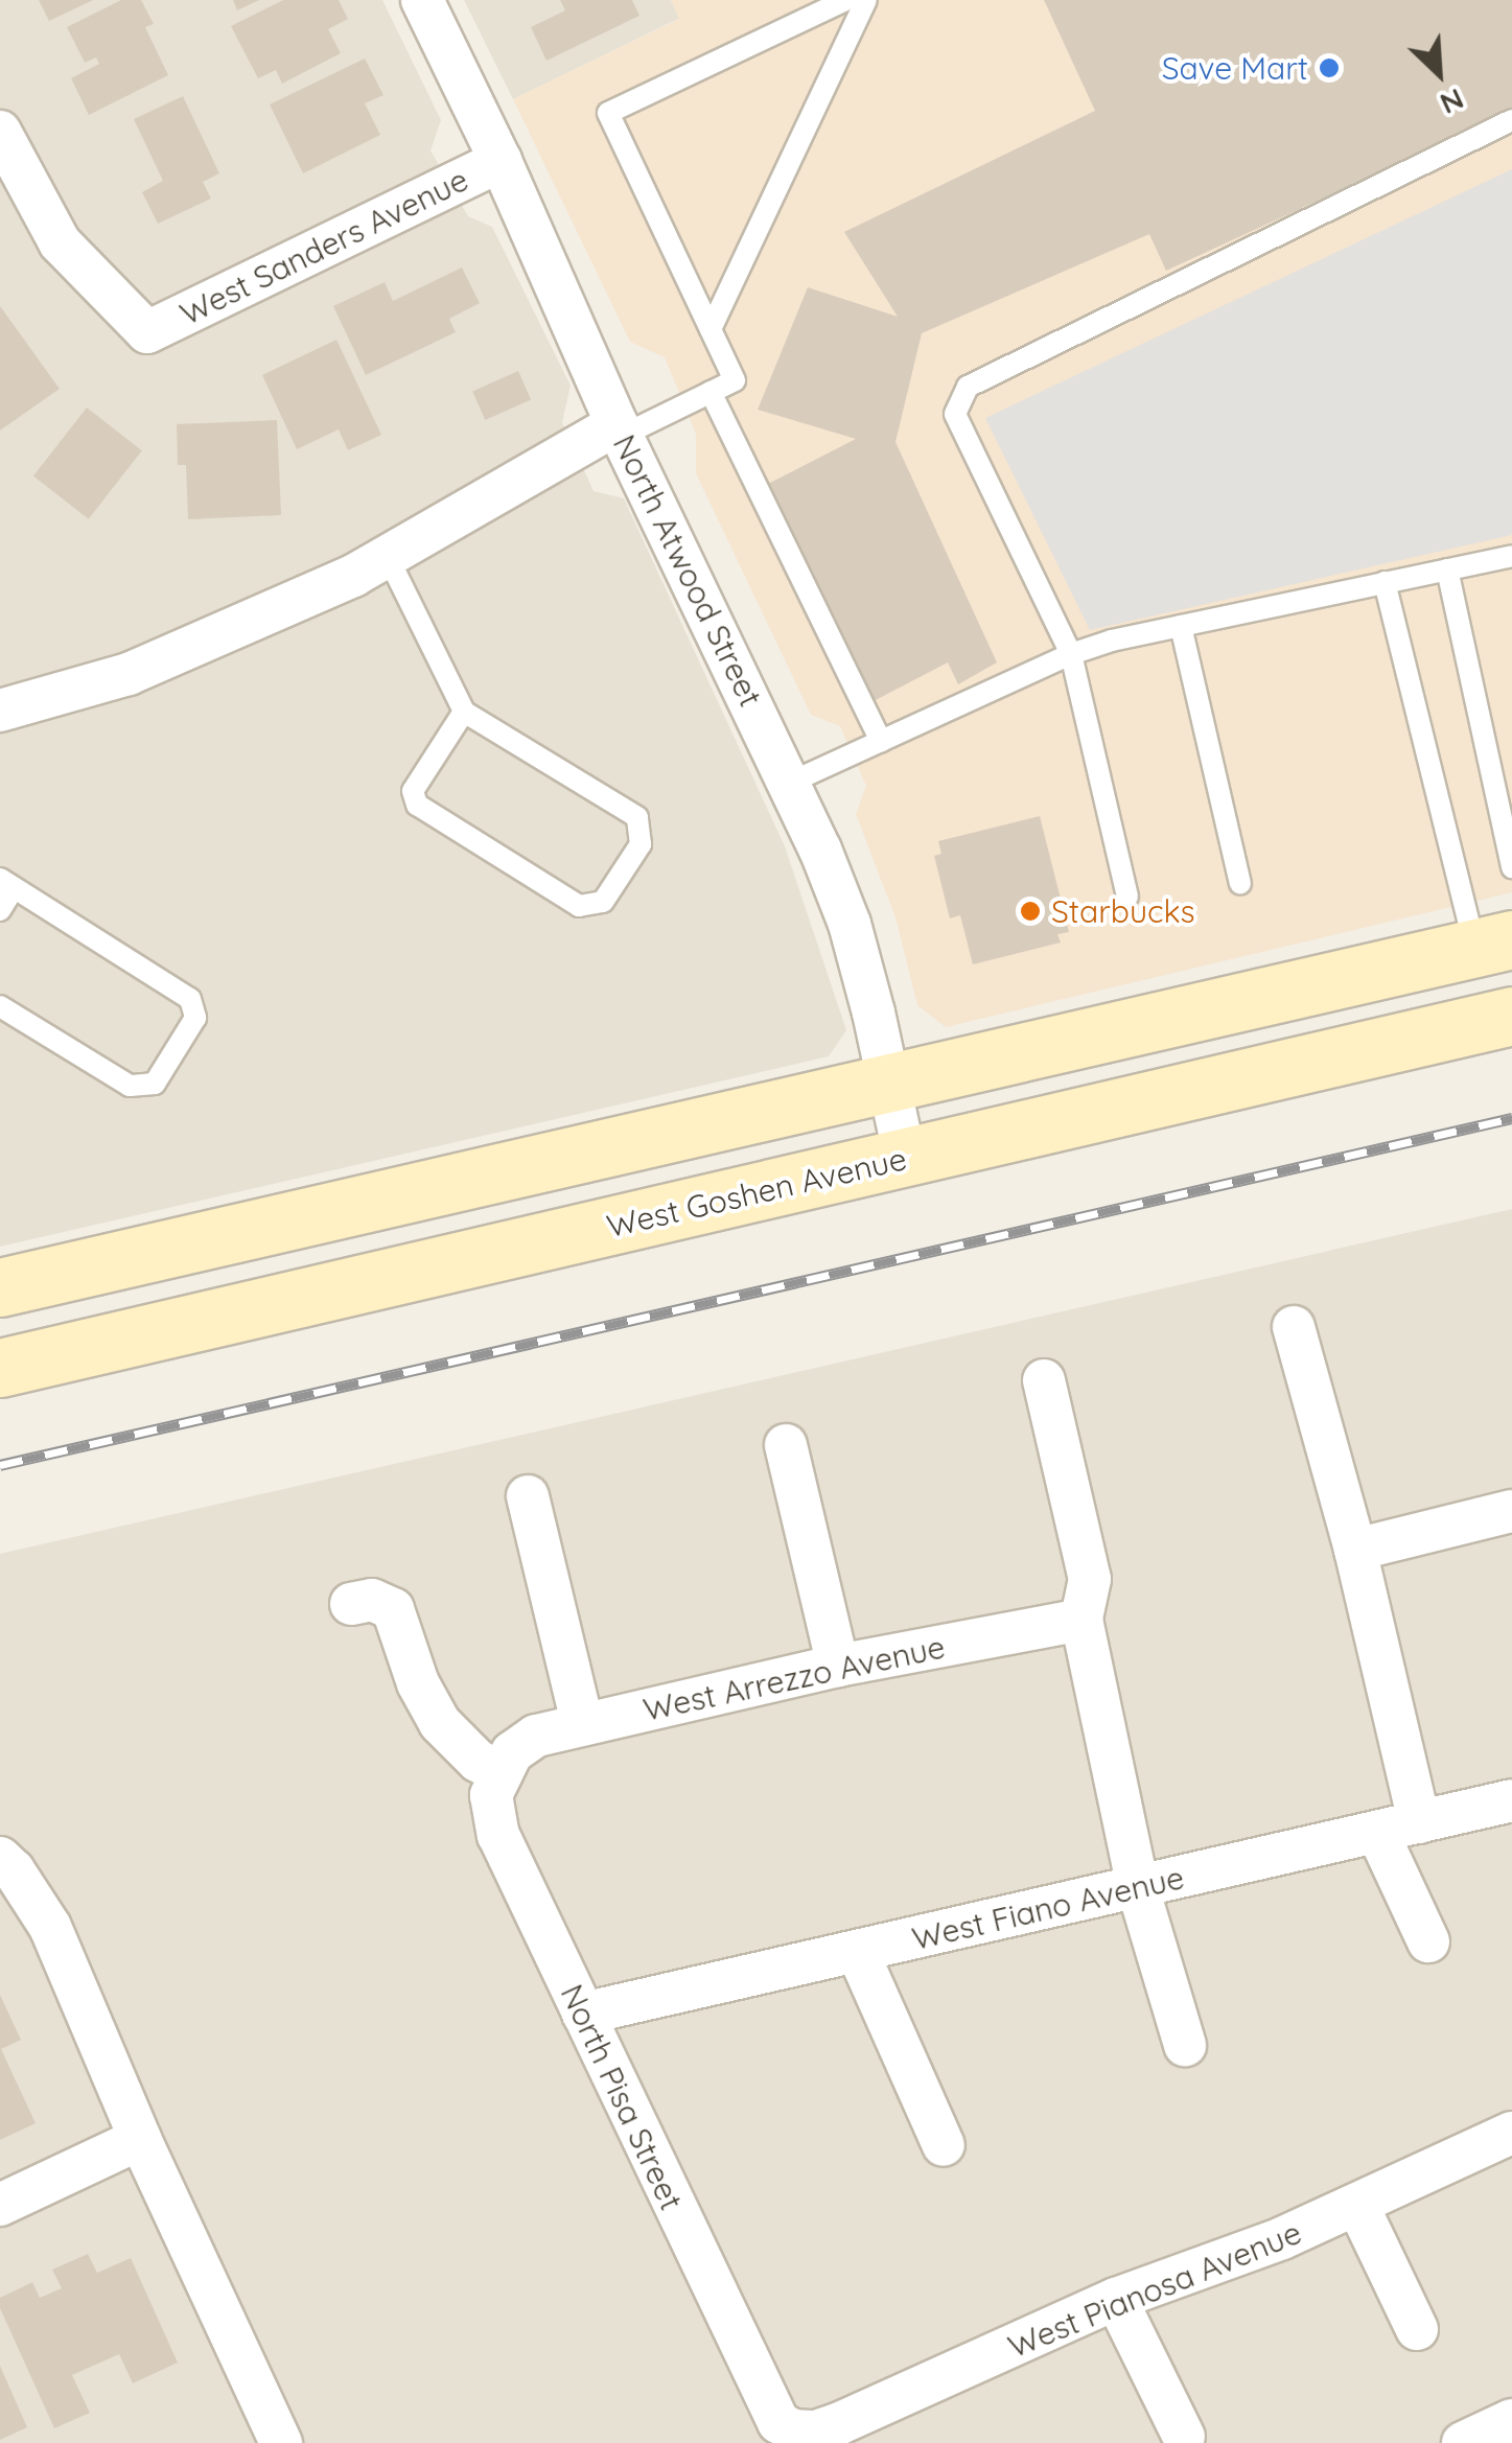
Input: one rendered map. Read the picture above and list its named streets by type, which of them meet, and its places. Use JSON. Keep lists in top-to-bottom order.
{
  "streets": {
    "main road": ["West Goshen Avenue"],
    "street": [
      "West Sanders Avenue",
      "North Atwood Street",
      "West Arrezzo Avenue",
      "West Fiano Avenue",
      "North Pisa Street",
      "West Pianosa Avenue"
    ]
  },
  "crossings": [
    ["West Sanders Avenue", "North Atwood Street"],
    ["North Atwood Street", "West Goshen Avenue"],
    ["West Arrezzo Avenue", "North Pisa Street"],
    ["West Fiano Avenue", "North Pisa Street"],
    ["North Pisa Street", "West Pianosa Avenue"]
  ],
  "places": ["Save Mart", "Starbucks"],
  "north": "bottom right"
}
